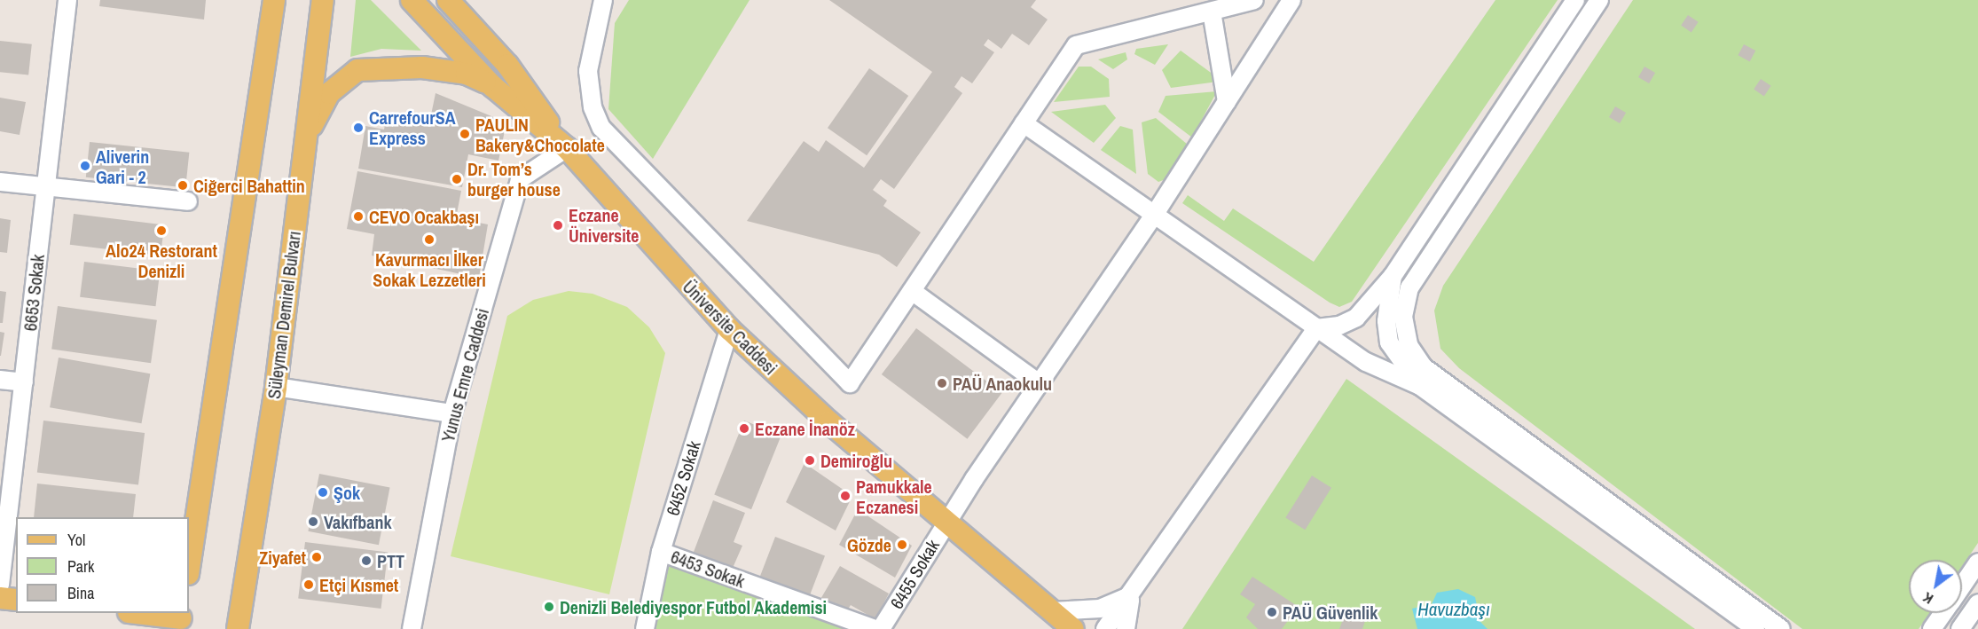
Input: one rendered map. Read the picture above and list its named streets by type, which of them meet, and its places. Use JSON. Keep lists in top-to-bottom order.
{
  "streets": {
    "main road": ["Süleyman Demirel Bulvarı", "Üniversite Caddesi"],
    "street": [
      "6653 Sokak",
      "Yunus Emre Caddesi",
      "6452 Sokak",
      "6453 Sokak",
      "6455 Sokak"
    ]
  },
  "crossings": [
    ["Üniversite Caddesi", "Yunus Emre Caddesi"],
    ["Üniversite Caddesi", "6452 Sokak"],
    ["Üniversite Caddesi", "6455 Sokak"],
    ["6452 Sokak", "6453 Sokak"]
  ],
  "water": ["Havuzbaşı"],
  "places": [
    "CarrefourSA Express",
    "PAULIN Bakery&Chocolate",
    "Aliverin Gari - 2",
    "Dr. Tom’s burger house",
    "Ciğerci Bahattin",
    "CEVO Ocakbaşı",
    "Eczane Üniversite",
    "Alo24 Restorant Denizli",
    "Kavurmacı İlker Sokak Lezzetleri",
    "PAÜ Anaokulu",
    "Eczane İnanöz",
    "Demiroğlu",
    "Şok",
    "Pamukkale Eczanesi",
    "Vakıfbank",
    "Gözde",
    "Ziyafet",
    "PTT",
    "Etçi Kısmet",
    "Denizli Belediyespor Futbol Akademisi",
    "PAÜ Güvenlik"
  ],
  "legend": ["Yol", "Park", "Bina"],
  "north": "bottom left"
}
